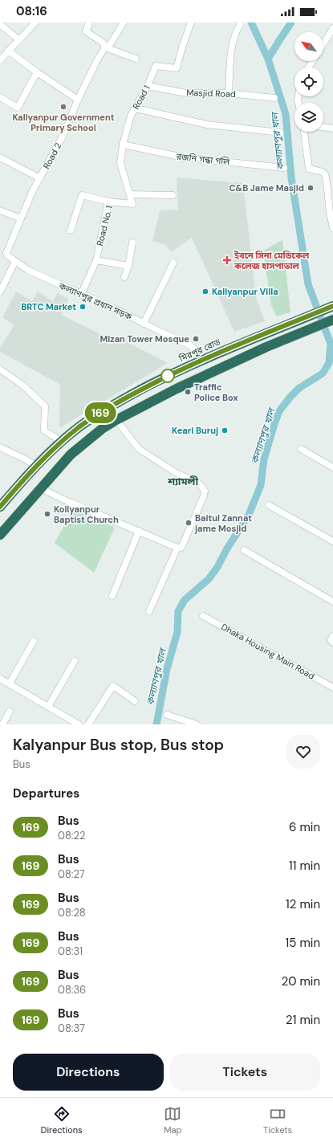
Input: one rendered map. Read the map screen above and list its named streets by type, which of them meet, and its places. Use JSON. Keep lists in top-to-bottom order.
{
  "streets": {
    "highway": ["মিরপুর রোড"],
    "street": [
      "Masjid Road",
      "Road 1",
      "Road 2",
      "রজনি গন্ধা গলি",
      "Road No. 1",
      "কল্যাণপুর প্রধান সড়ক",
      "Dhaka Housing Main Road"
    ]
  },
  "crossings": [
    ["Masjid Road", "Road 1"],
    ["Road 1", "রজনি গন্ধা গলি"],
    ["Road 1", "Road No. 1"],
    ["Road 2", "কল্যাণপুর প্রধান সড়ক"],
    ["Road No. 1", "কল্যাণপুর প্রধান সড়ক"],
    ["কল্যাণপুর প্রধান সড়ক", "মিরপুর রোড"]
  ],
  "districts": ["শ্যামলী"],
  "water": ["কল্যাণপুর খাল"],
  "places": {
    "other": [
      "Kallyanpur Government Primary School",
      "C&B Jame Masjid",
      "Kallyanpur Villa",
      "BRTC Market",
      "Mizan Tower Mosque",
      "Traffic Police Box",
      "Keari Buruj",
      "Kollyanpur Baptist Church",
      "Baitul Zannat jame Mosjid"
    ],
    "health": ["ইবনে সিনা মেডিকেল কলেজ হাসপাতাল"]
  },
  "lines": ["bus line 169"],
  "north": "top left",
  "page": {
    "status": "08:16",
    "on_map": "169",
    "heading": [
      ["Kalyanpur Bus stop, Bus stop", "Bus"],
      "Departures"
    ],
    "list": [
      {
        "mark": "169",
        "name": "Bus",
        "note": "08:22",
        "value": "6 min"
      },
      {
        "mark": "169",
        "name": "Bus",
        "note": "08:27",
        "value": "11 min"
      },
      {
        "mark": "169",
        "name": "Bus",
        "note": "08:28",
        "value": "12 min"
      },
      {
        "mark": "169",
        "name": "Bus",
        "note": "08:31",
        "value": "15 min"
      },
      {
        "mark": "169",
        "name": "Bus",
        "note": "08:36",
        "value": "20 min"
      },
      {
        "mark": "169",
        "name": "Bus",
        "note": "08:37",
        "value": "21 min"
      }
    ],
    "buttons": ["Directions", "Tickets"],
    "tabs": ["Directions", "Map", "Tickets"]
  }
}
